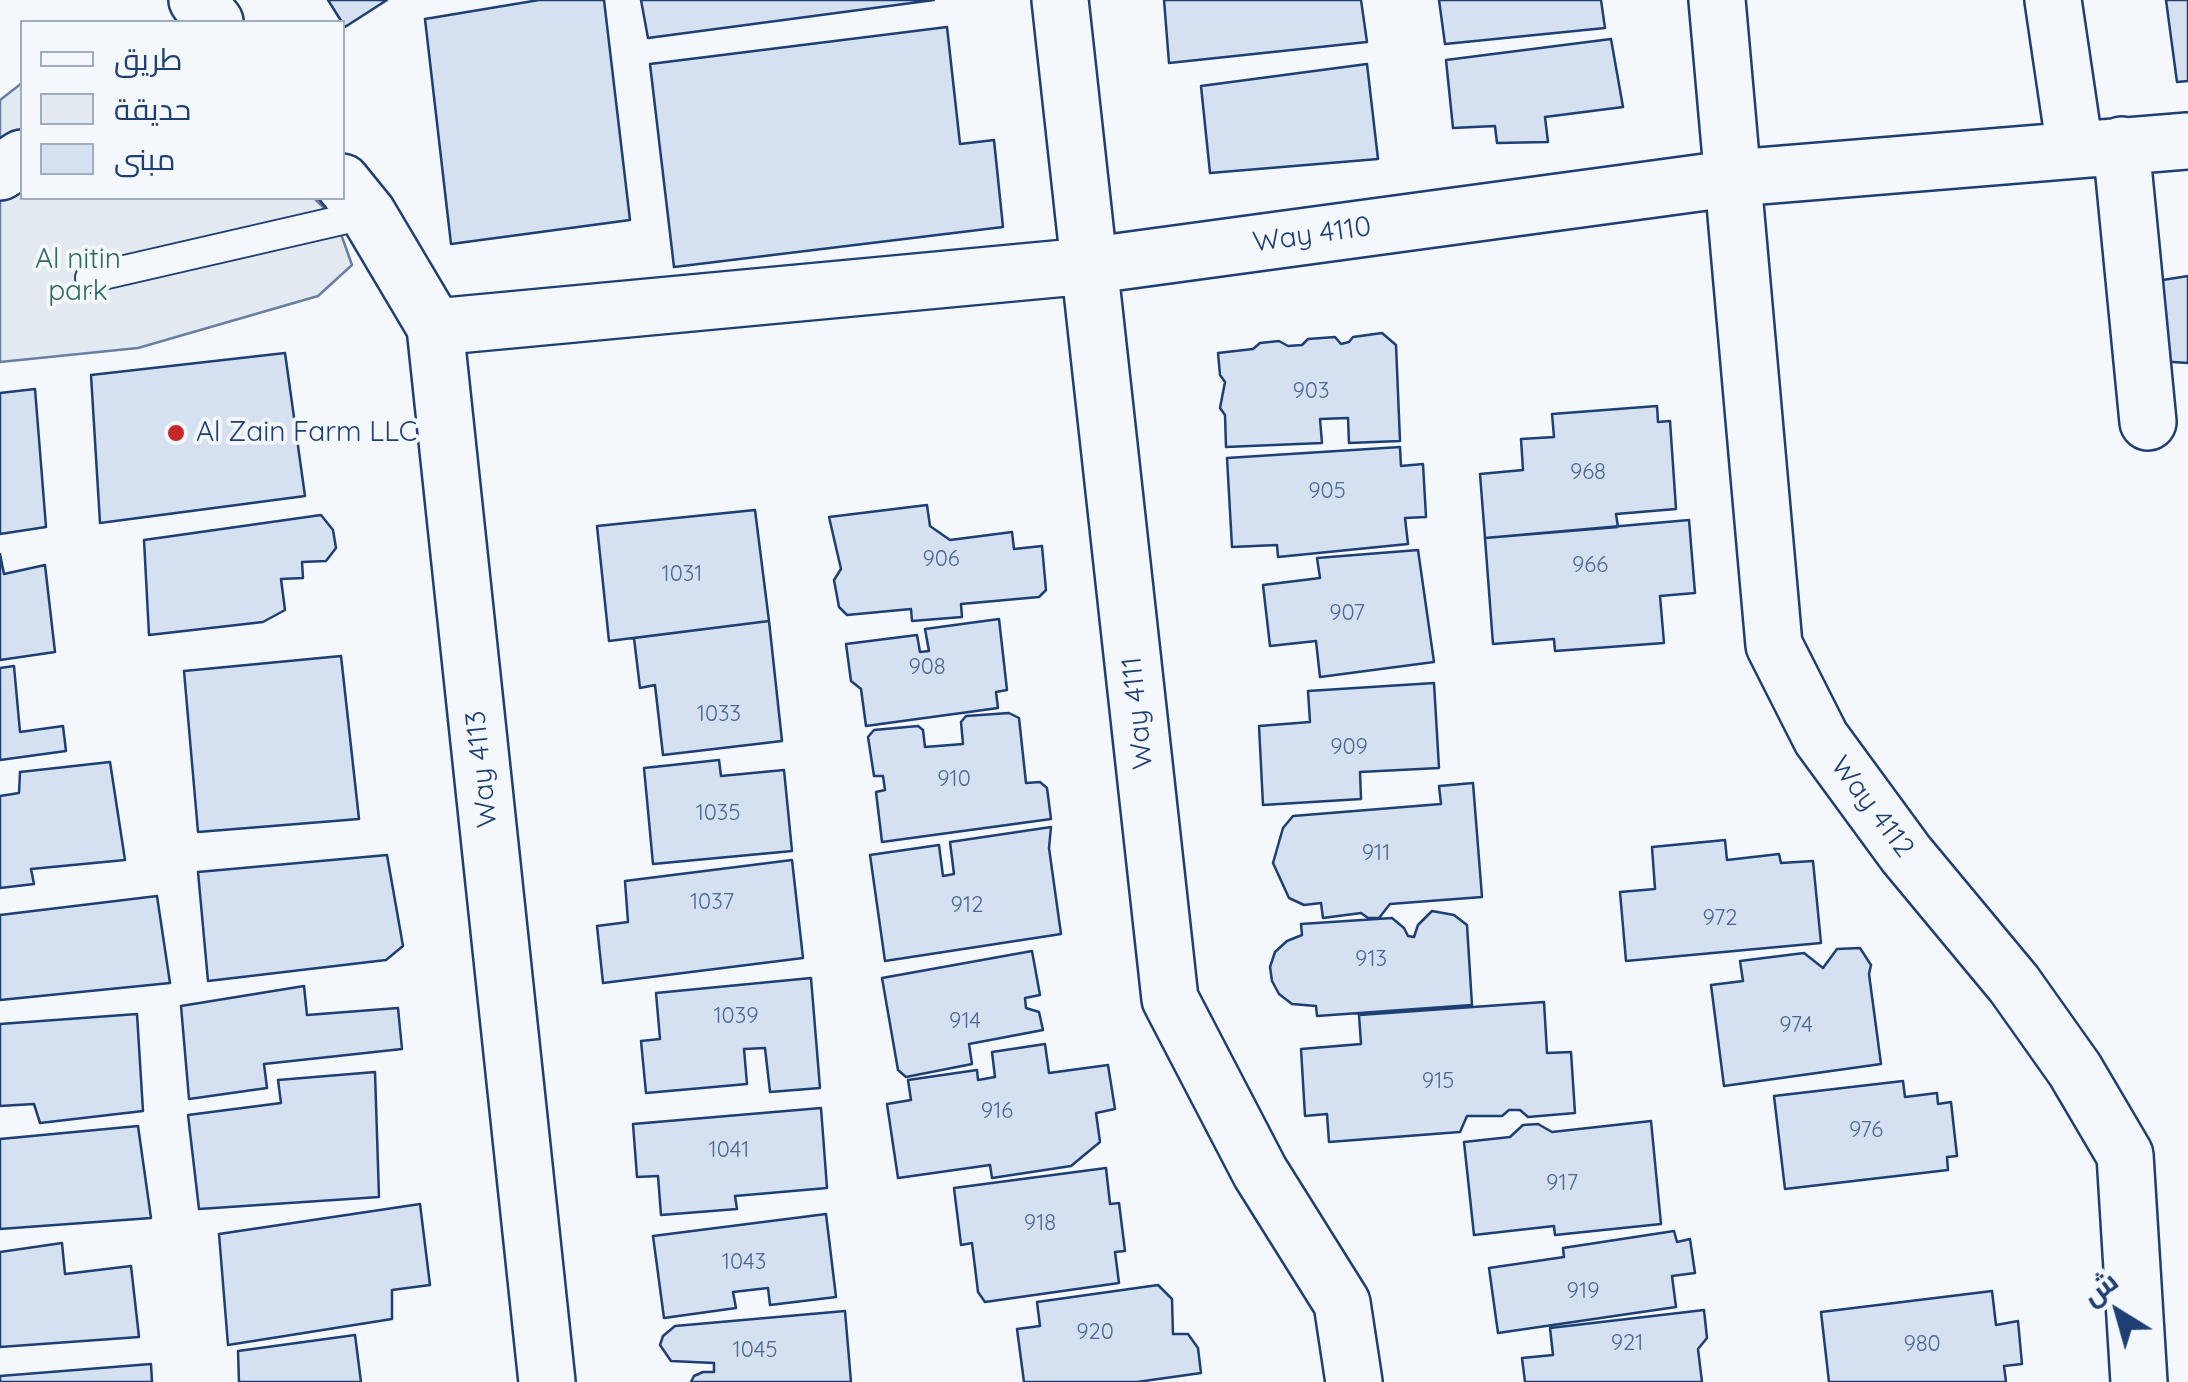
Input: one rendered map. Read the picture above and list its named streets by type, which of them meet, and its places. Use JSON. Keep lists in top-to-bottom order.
{
  "streets": {
    "street": [
      "Way 4110",
      "Way 4111",
      "Way 4113",
      "Way 4112"
    ]
  },
  "crossings": [
    ["Way 4110", "Way 4111"],
    ["Way 4110", "Way 4113"],
    ["Way 4110", "Way 4112"]
  ],
  "parks": ["Al nitin park"],
  "places": ["Al Zain Farm LLC"],
  "house_numbers": [
    "903",
    "968",
    "905",
    "906",
    "966",
    "1031",
    "907",
    "908",
    "1033",
    "909",
    "910",
    "1035",
    "911",
    "1037",
    "912",
    "972",
    "913",
    "1039",
    "914",
    "974",
    "915",
    "916",
    "976",
    "1041",
    "917",
    "918",
    "1043",
    "919",
    "920",
    "921",
    "980",
    "1045"
  ],
  "legend": ["طريق", "حديقة", "مبنى"],
  "north": "top left"
}
